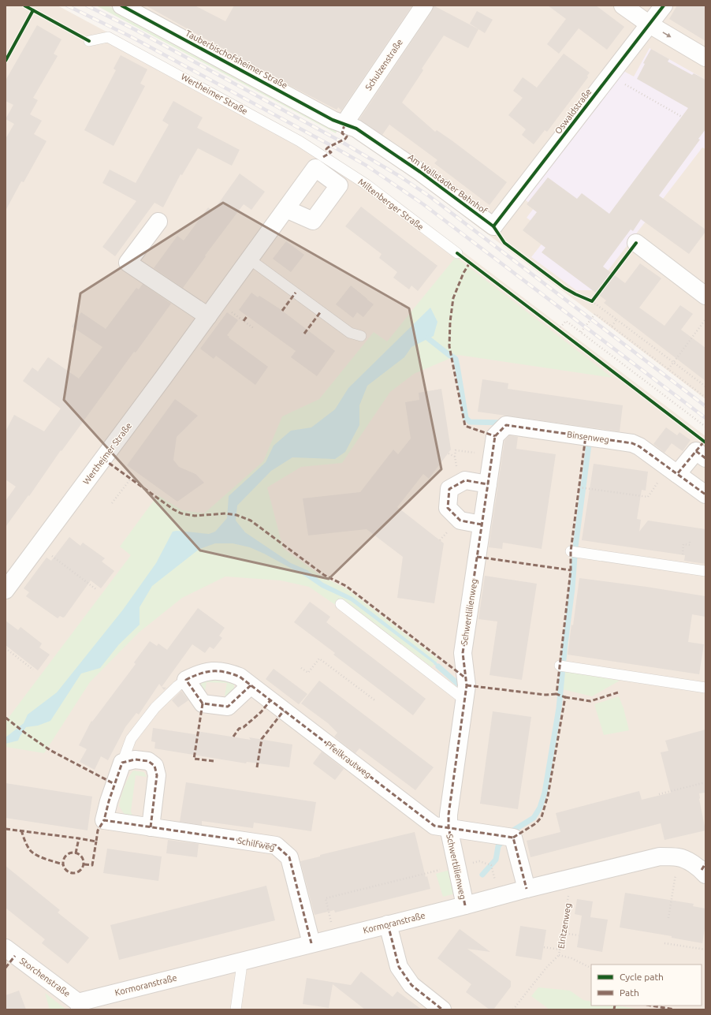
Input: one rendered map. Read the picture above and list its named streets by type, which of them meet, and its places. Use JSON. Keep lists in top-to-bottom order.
{
  "streets": {
    "street": [
      "Tauberbischofsheimer Straße",
      "Schulzenstraße",
      "Wertheimer Straße",
      "Oswaldstraße",
      "Am Wallstadter Bahnhof",
      "Binsenweg",
      "Schwertlilienweg",
      "Pfeilkrautweg",
      "Schilfweg",
      "Kormoranstraße",
      "Storchenstraße"
    ],
    "lane": ["Miltenberger Straße"],
    "path": ["Elritzenweg"]
  },
  "crossings": [
    ["Tauberbischofsheimer Straße", "Schulzenstraße"],
    ["Tauberbischofsheimer Straße", "Am Wallstadter Bahnhof"],
    ["Schulzenstraße", "Am Wallstadter Bahnhof"],
    ["Wertheimer Straße", "Miltenberger Straße"],
    ["Oswaldstraße", "Am Wallstadter Bahnhof"],
    ["Binsenweg", "Schwertlilienweg"],
    ["Schwertlilienweg", "Pfeilkrautweg"],
    ["Schwertlilienweg", "Kormoranstraße"],
    ["Pfeilkrautweg", "Schilfweg"],
    ["Schilfweg", "Kormoranstraße"],
    ["Kormoranstraße", "Elritzenweg"],
    ["Kormoranstraße", "Storchenstraße"]
  ],
  "legend": ["Cycle path", "Path"]
}
